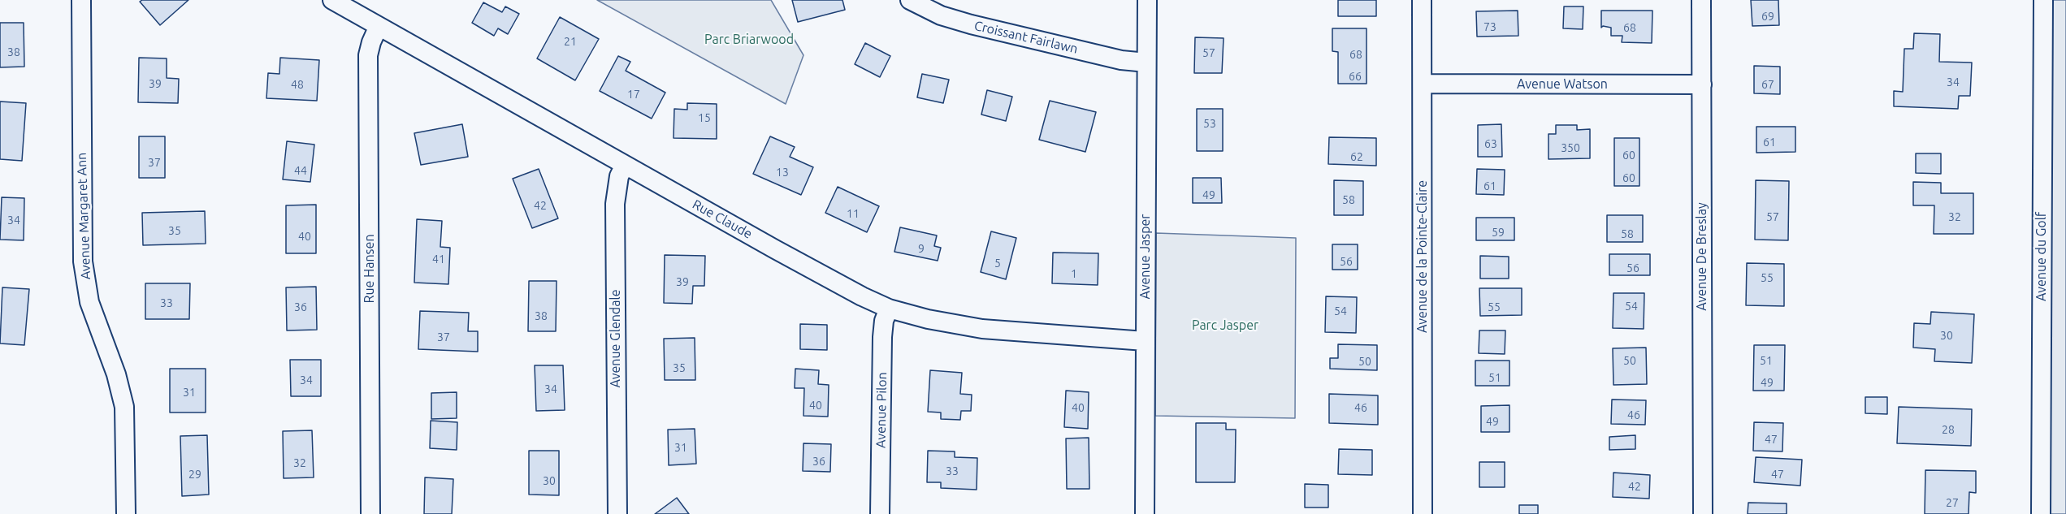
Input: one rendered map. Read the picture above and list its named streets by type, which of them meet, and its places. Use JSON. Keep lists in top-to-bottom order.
{
  "streets": {
    "street": [
      "Croissant Fairlawn",
      "Avenue Watson",
      "Avenue Margaret Ann",
      "Rue Claude",
      "Avenue Jasper",
      "Avenue de la Pointe-Claire",
      "Avenue De Breslay",
      "Avenue du Golf",
      "Rue Hansen",
      "Avenue Glendale",
      "Avenue Pilon"
    ]
  },
  "crossings": [
    ["Croissant Fairlawn", "Avenue Jasper"],
    ["Avenue Watson", "Avenue de la Pointe-Claire"],
    ["Avenue Watson", "Avenue De Breslay"],
    ["Rue Claude", "Avenue Jasper"],
    ["Rue Claude", "Rue Hansen"],
    ["Rue Claude", "Avenue Glendale"],
    ["Rue Claude", "Avenue Pilon"]
  ],
  "parks": ["Parc Briarwood", "Parc Jasper"],
  "house_numbers": [
    "69",
    "73",
    "68",
    "21",
    "38",
    "57",
    "68",
    "66",
    "34",
    "39",
    "48",
    "67",
    "17",
    "15",
    "53",
    "61",
    "63",
    "350",
    "60",
    "62",
    "37",
    "44",
    "13",
    "60",
    "61",
    "49",
    "58",
    "42",
    "11",
    "57",
    "32",
    "34",
    "35",
    "59",
    "58",
    "40",
    "9",
    "41",
    "56",
    "5",
    "56",
    "1",
    "55",
    "39",
    "33",
    "54",
    "36",
    "55",
    "54",
    "38",
    "30",
    "37",
    "50",
    "51",
    "50",
    "35",
    "51",
    "34",
    "49",
    "34",
    "31",
    "40",
    "40",
    "46",
    "46",
    "49",
    "28",
    "47",
    "31",
    "36",
    "32",
    "33",
    "29",
    "47",
    "30",
    "42",
    "27"
  ]
}
